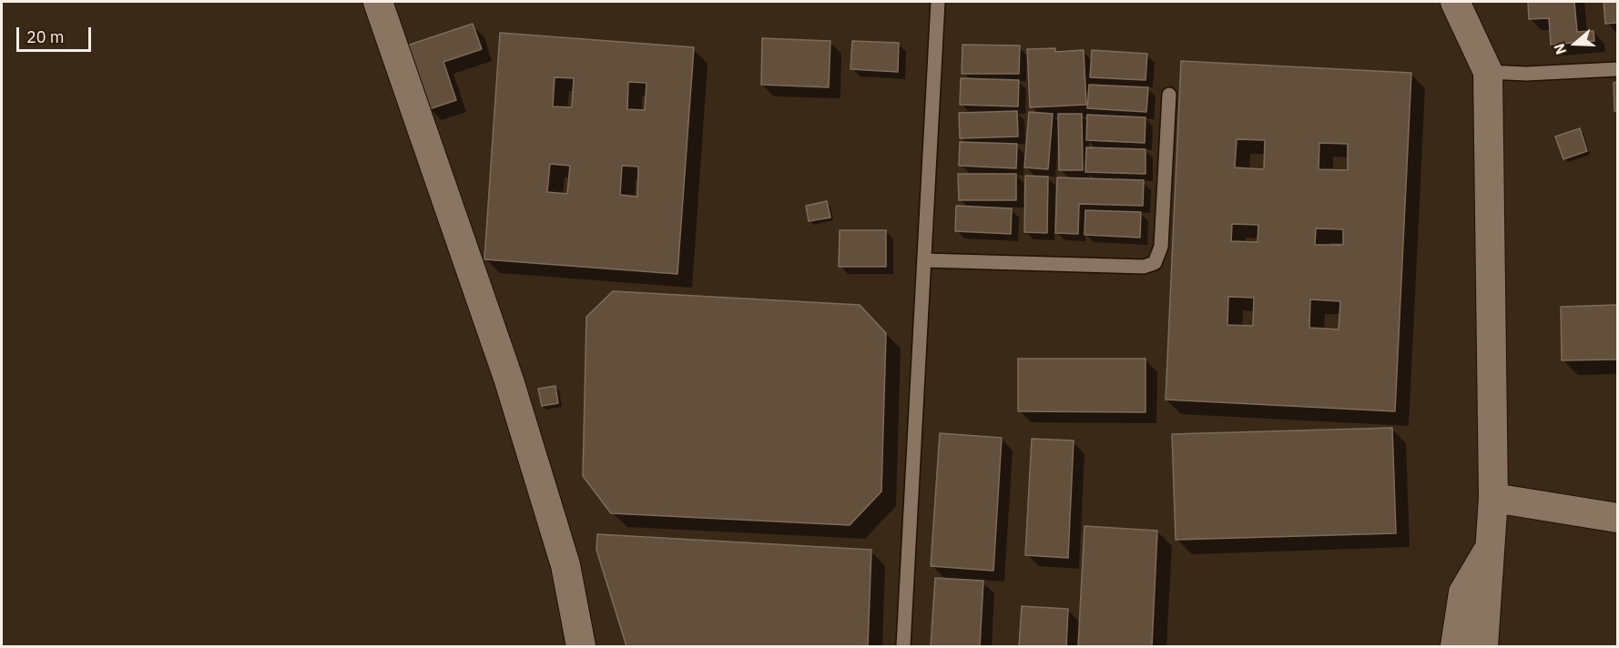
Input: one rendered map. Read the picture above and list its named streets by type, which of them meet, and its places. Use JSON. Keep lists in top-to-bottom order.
{
  "scale_bar": "20 m",
  "north": "left"
}
